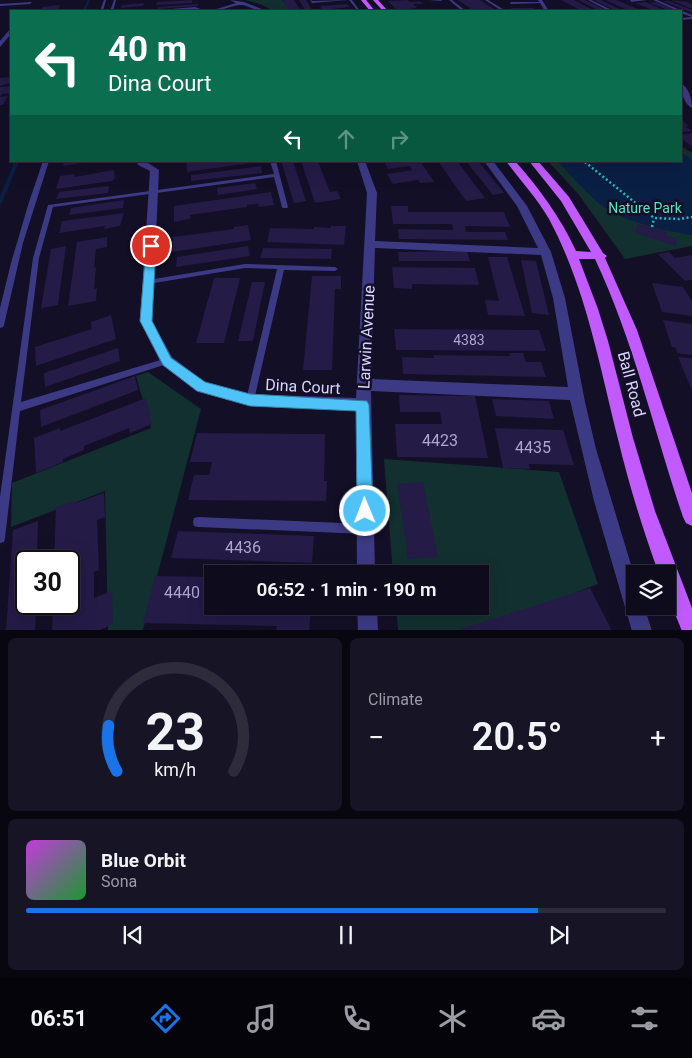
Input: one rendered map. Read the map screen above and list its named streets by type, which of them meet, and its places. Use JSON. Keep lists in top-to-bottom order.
{
  "streets": {
    "main road": ["Ball Road"],
    "street": ["Larwin Avenue", "Dina Court"]
  },
  "crossings": [
    ["Larwin Avenue", "Dina Court"]
  ],
  "parks": ["Nature Park"],
  "house_numbers": [
    "4383",
    "4423",
    "4435",
    "4436",
    "4440"
  ],
  "page": {
    "turn": ["40 m", "Dina Court"],
    "limit": "30",
    "trip": "06:52 · 1 min · 190 m",
    "tile": "Climate",
    "heat": ["−", "20.5°", "+"],
    "song": ["Blue Orbit", "Sona"],
    "tabs": "06:51",
    "gauge": ["23", "km/h"]
  }
}
